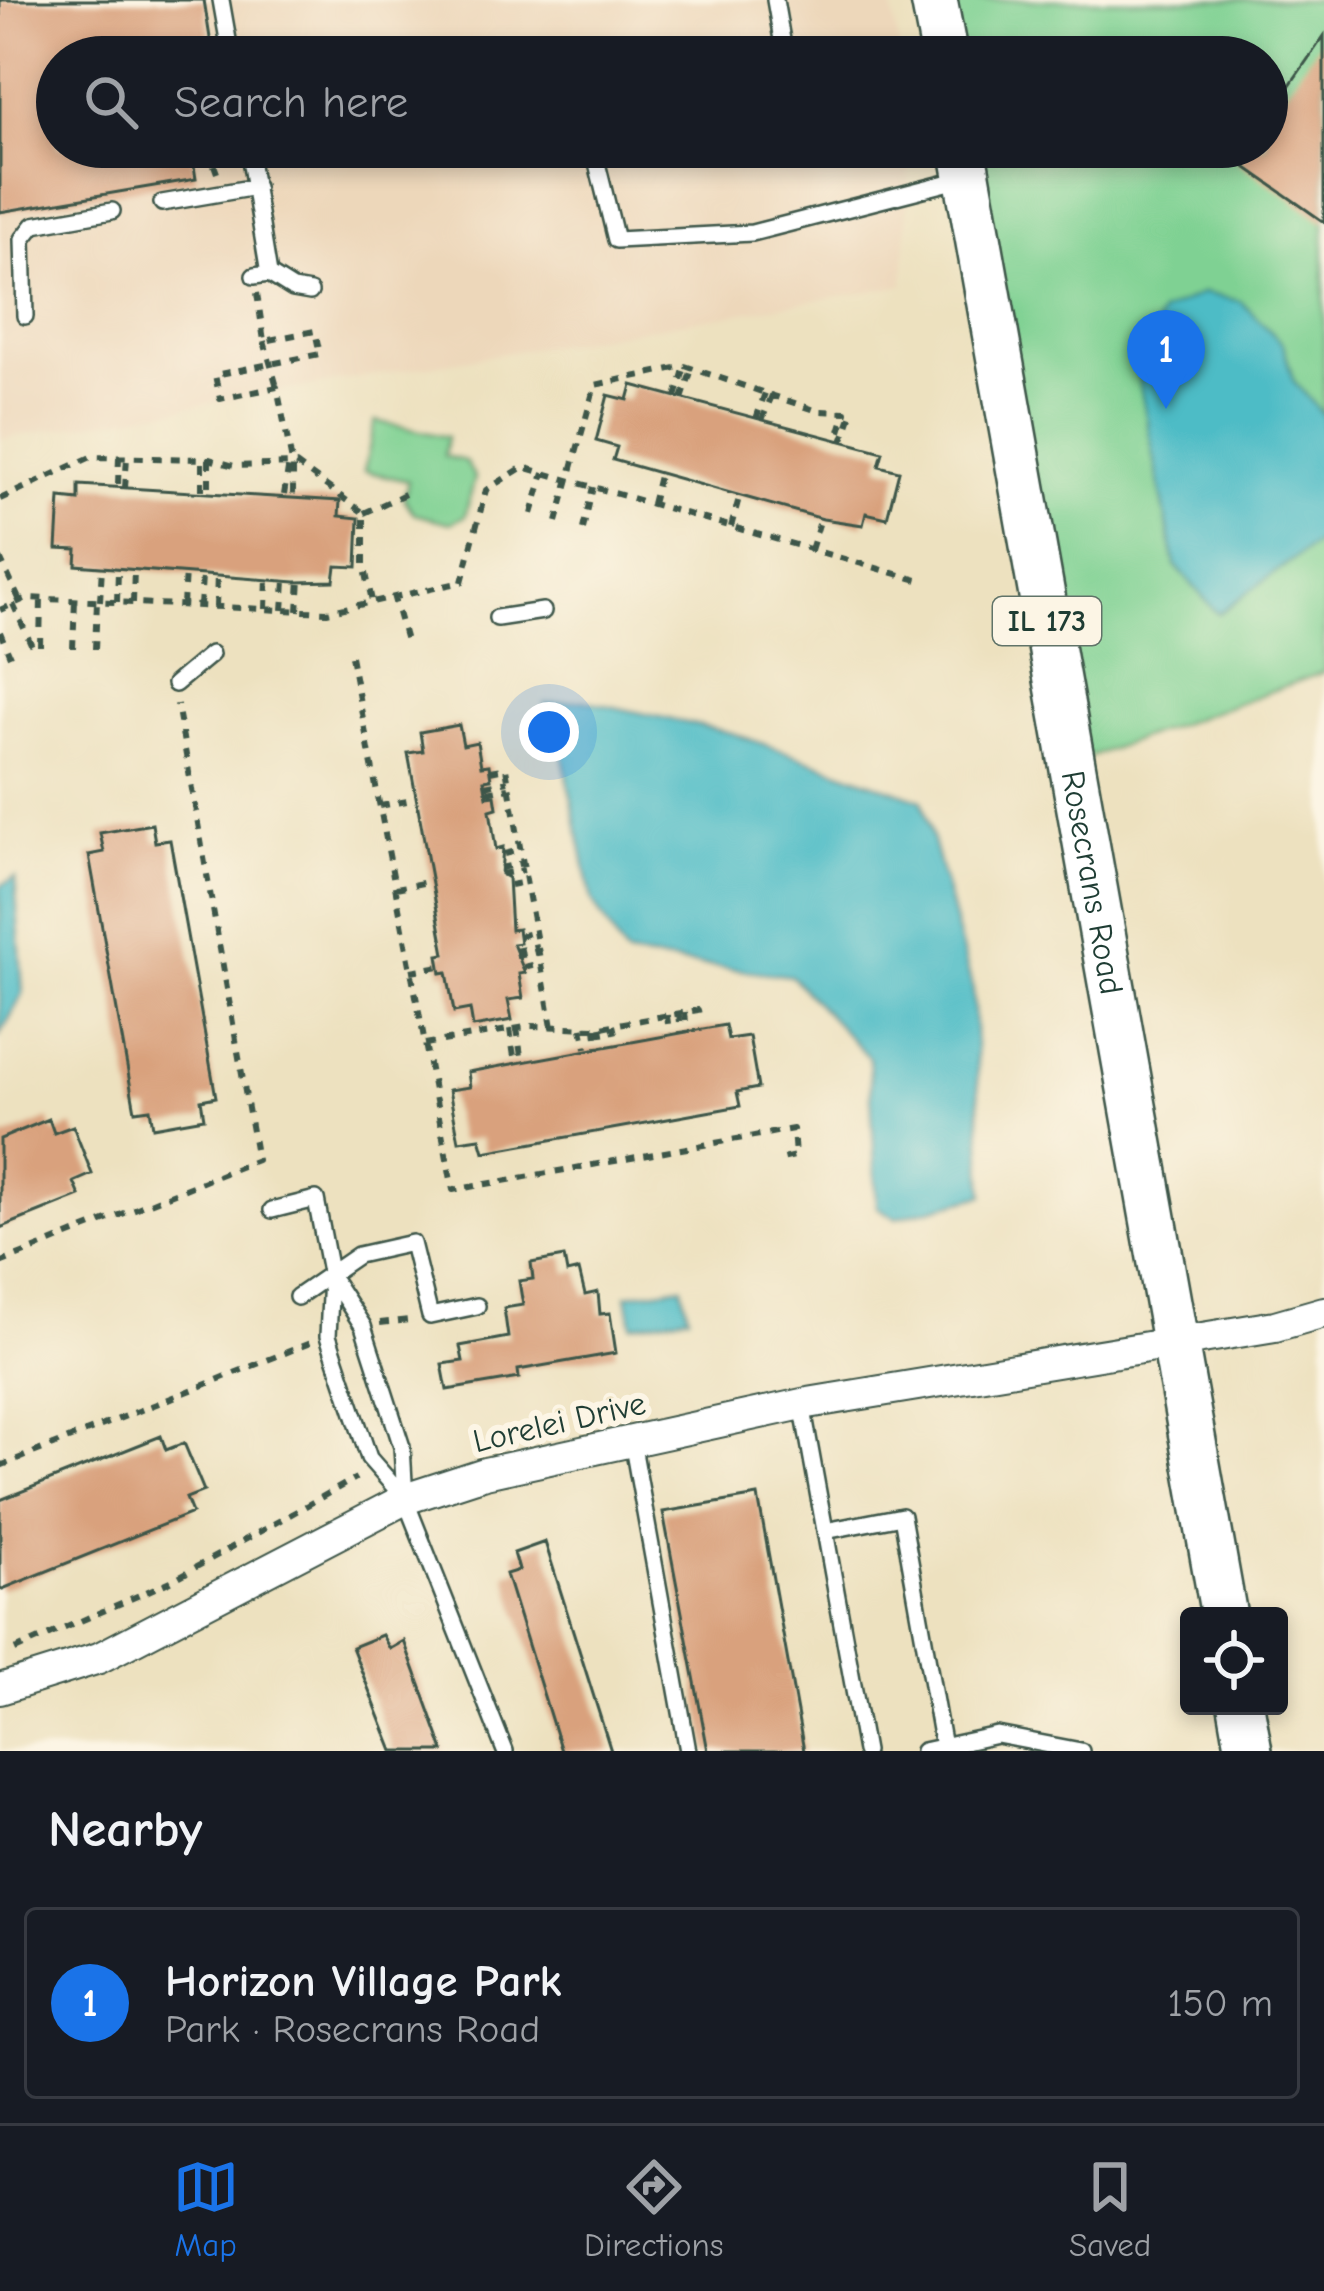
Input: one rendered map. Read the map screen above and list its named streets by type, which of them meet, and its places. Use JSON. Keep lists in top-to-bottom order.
{
  "streets": {
    "main road": ["IL 173", "Rosecrans Road"],
    "street": ["Lorelei Drive"]
  },
  "crossings": [
    ["Rosecrans Road", "Lorelei Drive"]
  ],
  "page": {
    "search": "Search here",
    "pins": "1",
    "heading": "Nearby",
    "list": [
      {
        "mark": "1",
        "name": "Horizon Village Park",
        "note": "Park · Rosecrans Road",
        "value": "150 m"
      }
    ],
    "nav": ["Map", "Directions", "Saved"]
  }
}
